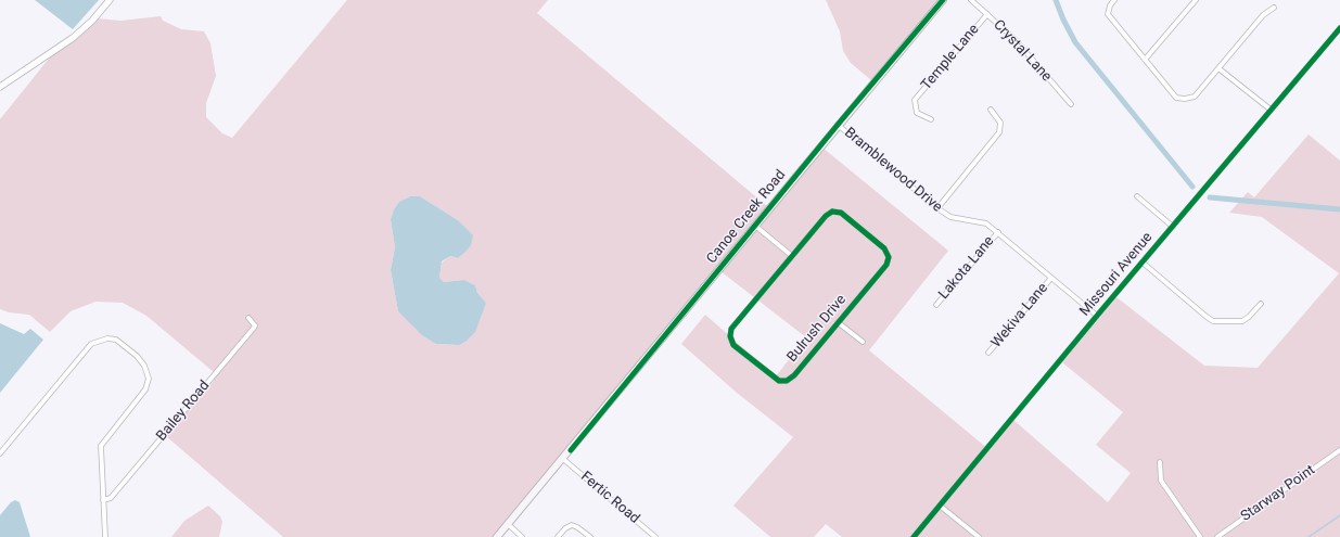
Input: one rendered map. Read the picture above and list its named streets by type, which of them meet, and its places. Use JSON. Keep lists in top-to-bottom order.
{
  "streets": {
    "main road": ["Canoe Creek Road"],
    "street": [
      "Crystal Lane",
      "Temple Lane",
      "Bramblewood Drive",
      "Lakota Lane",
      "Missouri Avenue",
      "Wekiva Lane",
      "Bulrush Drive",
      "Bailey Road",
      "Starway Point",
      "Fertic Road"
    ]
  },
  "crossings": [
    ["Crystal Lane", "Temple Lane"],
    ["Bramblewood Drive", "Canoe Creek Road"],
    ["Bramblewood Drive", "Lakota Lane"],
    ["Bramblewood Drive", "Missouri Avenue"],
    ["Bramblewood Drive", "Wekiva Lane"],
    ["Canoe Creek Road", "Fertic Road"]
  ]
}
